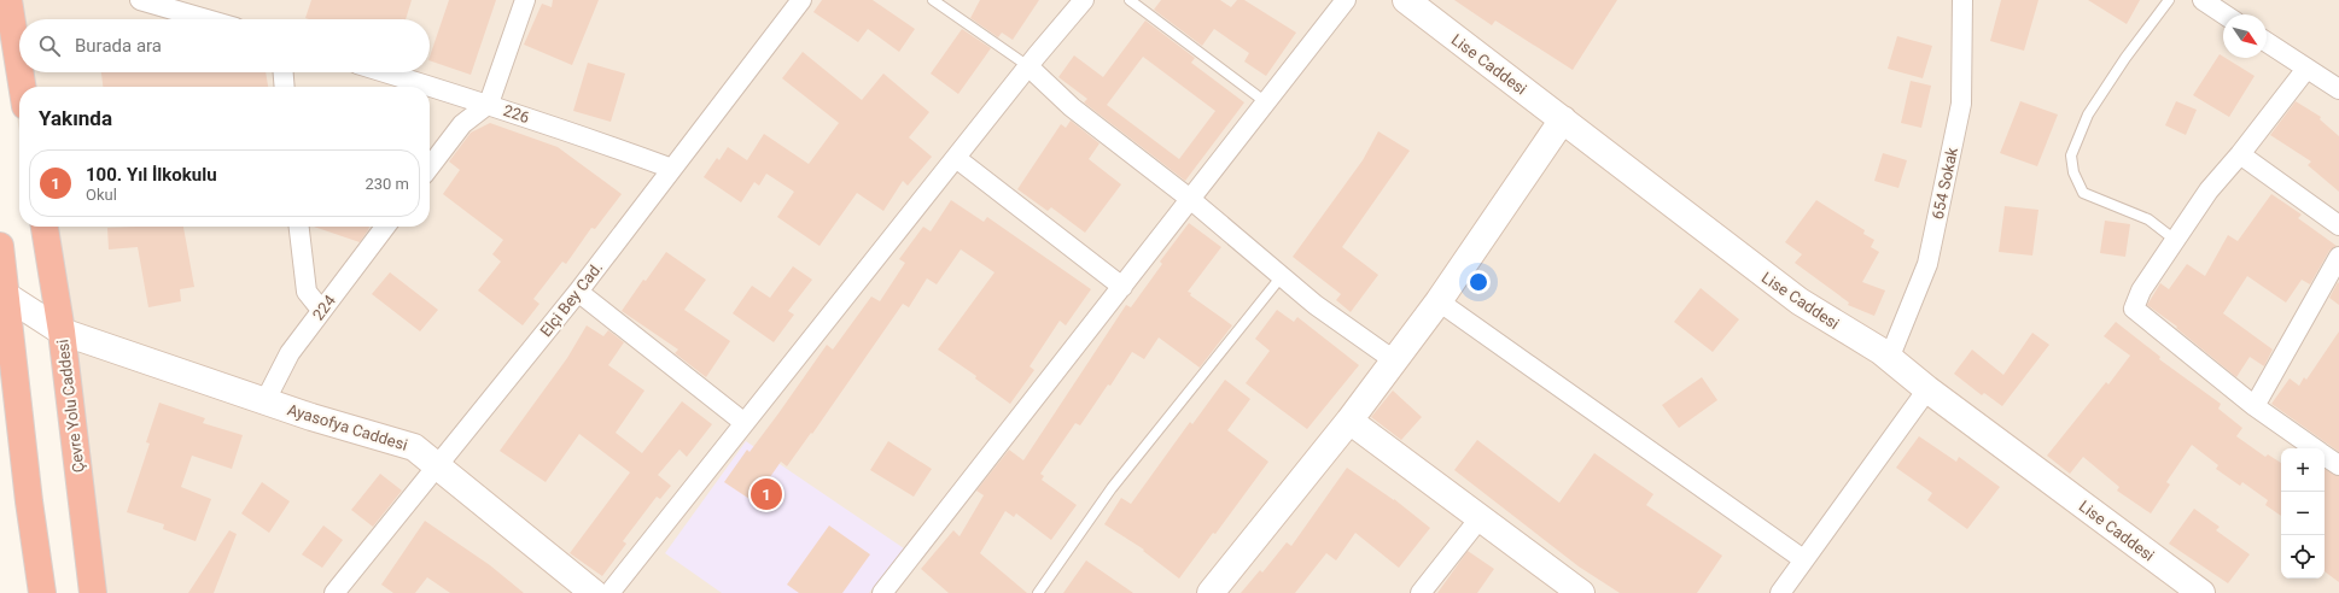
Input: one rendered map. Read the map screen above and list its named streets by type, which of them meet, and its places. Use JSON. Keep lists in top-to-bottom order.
{
  "streets": {
    "highway": ["Çevre Yolu Caddesi"],
    "street": [
      "Lise Caddesi",
      "226",
      "654 Sokak",
      "Elçi Bey Cad.",
      "224",
      "Ayasofya Caddesi"
    ]
  },
  "crossings": [
    ["Lise Caddesi", "654 Sokak"],
    ["226", "Elçi Bey Cad."],
    ["Elçi Bey Cad.", "Ayasofya Caddesi"],
    ["224", "Ayasofya Caddesi"],
    ["Çevre Yolu Caddesi", "Ayasofya Caddesi"]
  ],
  "north": "bottom right",
  "page": {
    "search": "Burada ara",
    "heading": "Yakında",
    "list": [
      {
        "mark": "1",
        "name": "100. Yıl İlkokulu",
        "note": "Okul",
        "value": "230 m"
      }
    ],
    "map_buttons": ["+", "−"],
    "pins": "1"
  }
}
